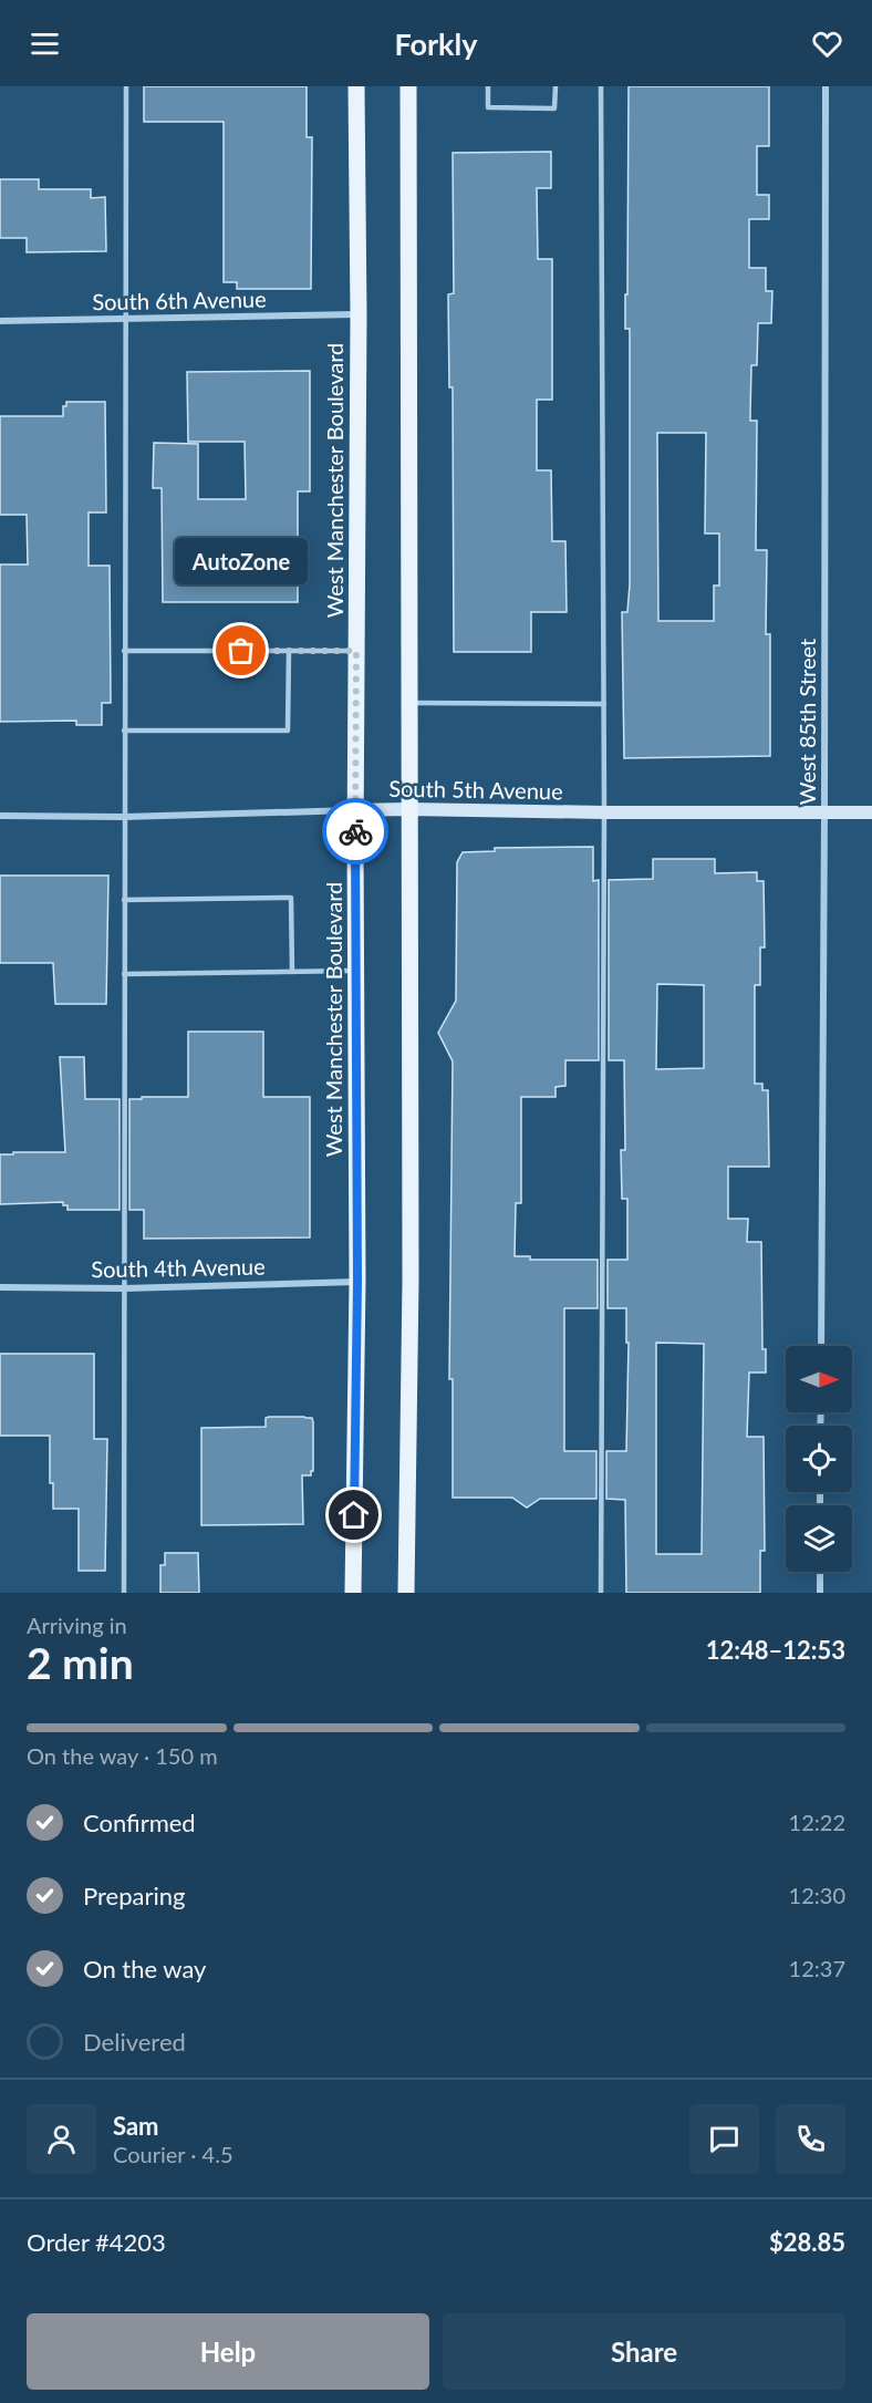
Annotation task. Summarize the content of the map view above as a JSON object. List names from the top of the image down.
{
  "streets": {
    "main road": ["West Manchester Boulevard"],
    "street": [
      "South 6th Avenue",
      "West 85th Street",
      "South 5th Avenue",
      "South 4th Avenue"
    ]
  },
  "crossings": [
    ["South 6th Avenue", "West Manchester Boulevard"],
    ["West Manchester Boulevard", "South 5th Avenue"],
    ["West Manchester Boulevard", "South 4th Avenue"],
    ["West 85th Street", "South 5th Avenue"]
  ],
  "places": ["AutoZone"],
  "north": "right",
  "page": {
    "header": "Forkly",
    "bubble": "AutoZone",
    "heading": ["2 min", "Arriving in", "12:48–12:53"],
    "panel": [
      "Sam",
      "Courier · 4.5",
      "Order #4203",
      "$28.85"
    ],
    "bar": "On the way · 150 m",
    "list": [
      ["Confirmed", "12:22"],
      ["Preparing", "12:30"],
      ["On the way", "12:37"],
      "Delivered"
    ],
    "buttons": ["Help", "Share"]
  }
}
